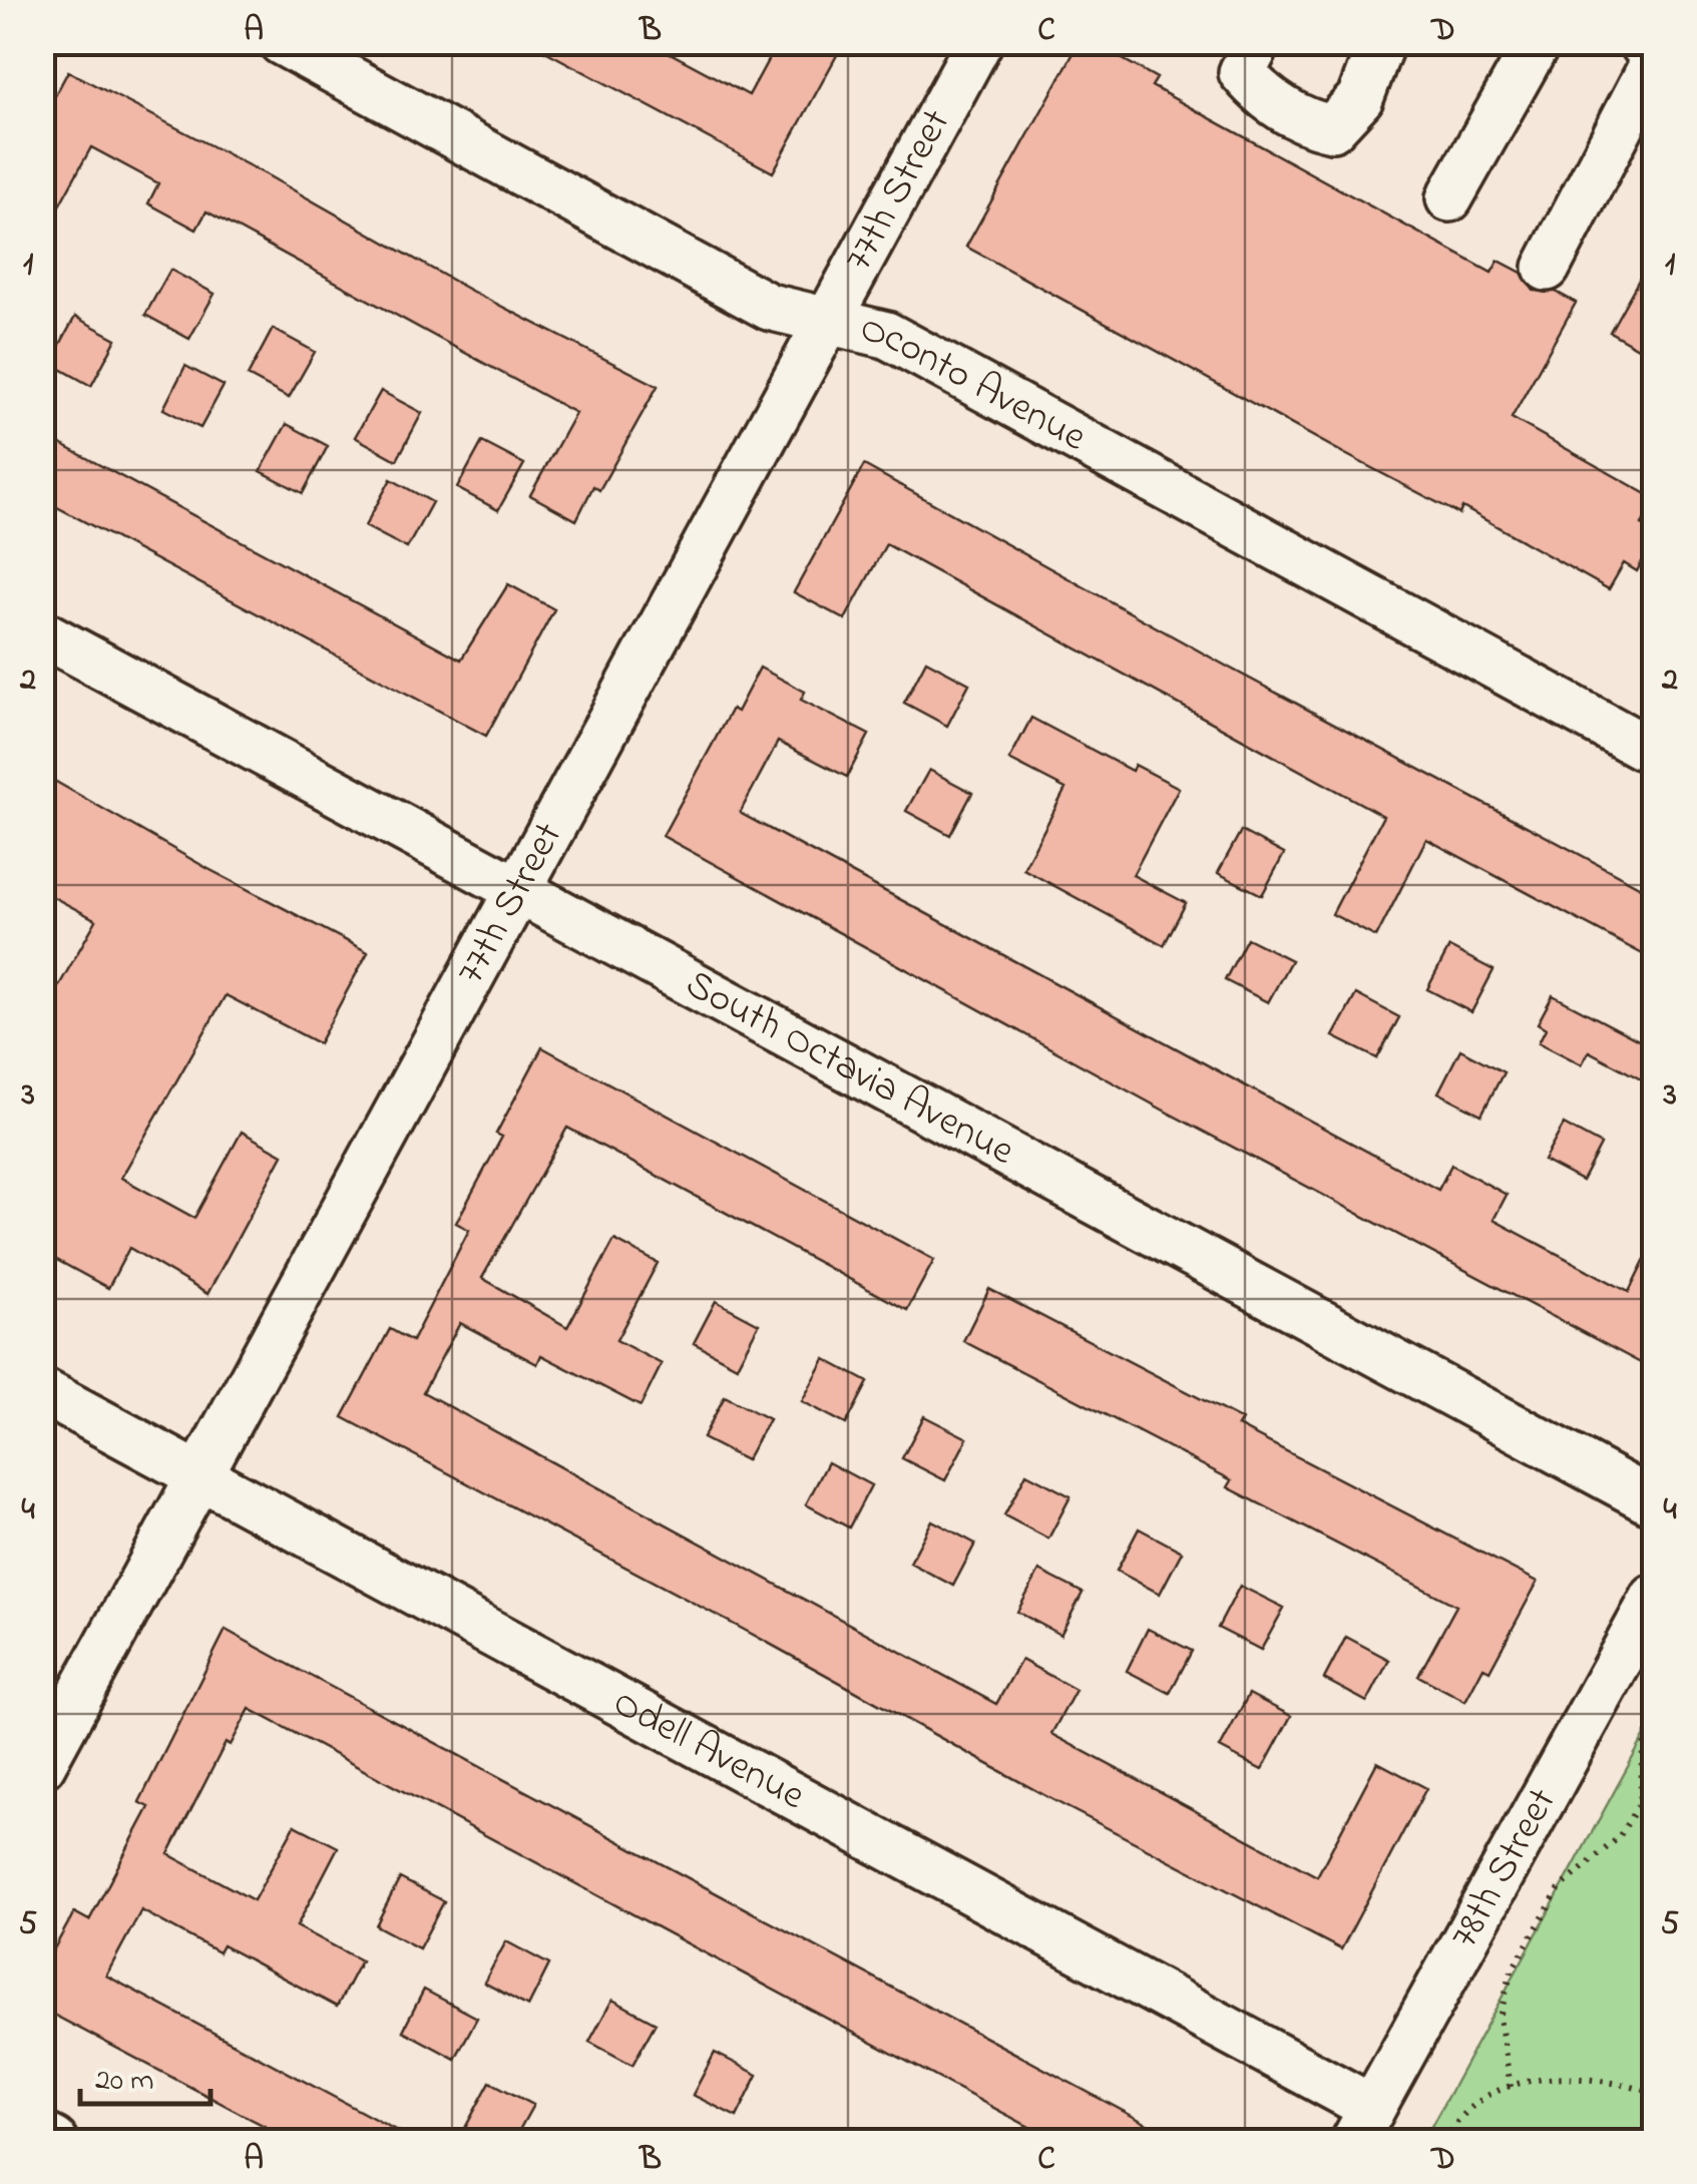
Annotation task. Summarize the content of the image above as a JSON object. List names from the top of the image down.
{
  "streets": {
    "street": [
      "77th Street",
      "Oconto Avenue",
      "South Octavia Avenue",
      "Odell Avenue",
      "78th Street"
    ]
  },
  "crossings": [
    ["77th Street", "Oconto Avenue"],
    ["77th Street", "South Octavia Avenue"],
    ["77th Street", "Odell Avenue"],
    ["Odell Avenue", "78th Street"]
  ],
  "scale_bar": "20 m",
  "grid": {
    "columns": [
      "A",
      "B",
      "C",
      "D"
    ],
    "rows": [
      "1",
      "2",
      "3",
      "4",
      "5"
    ]
  }
}
